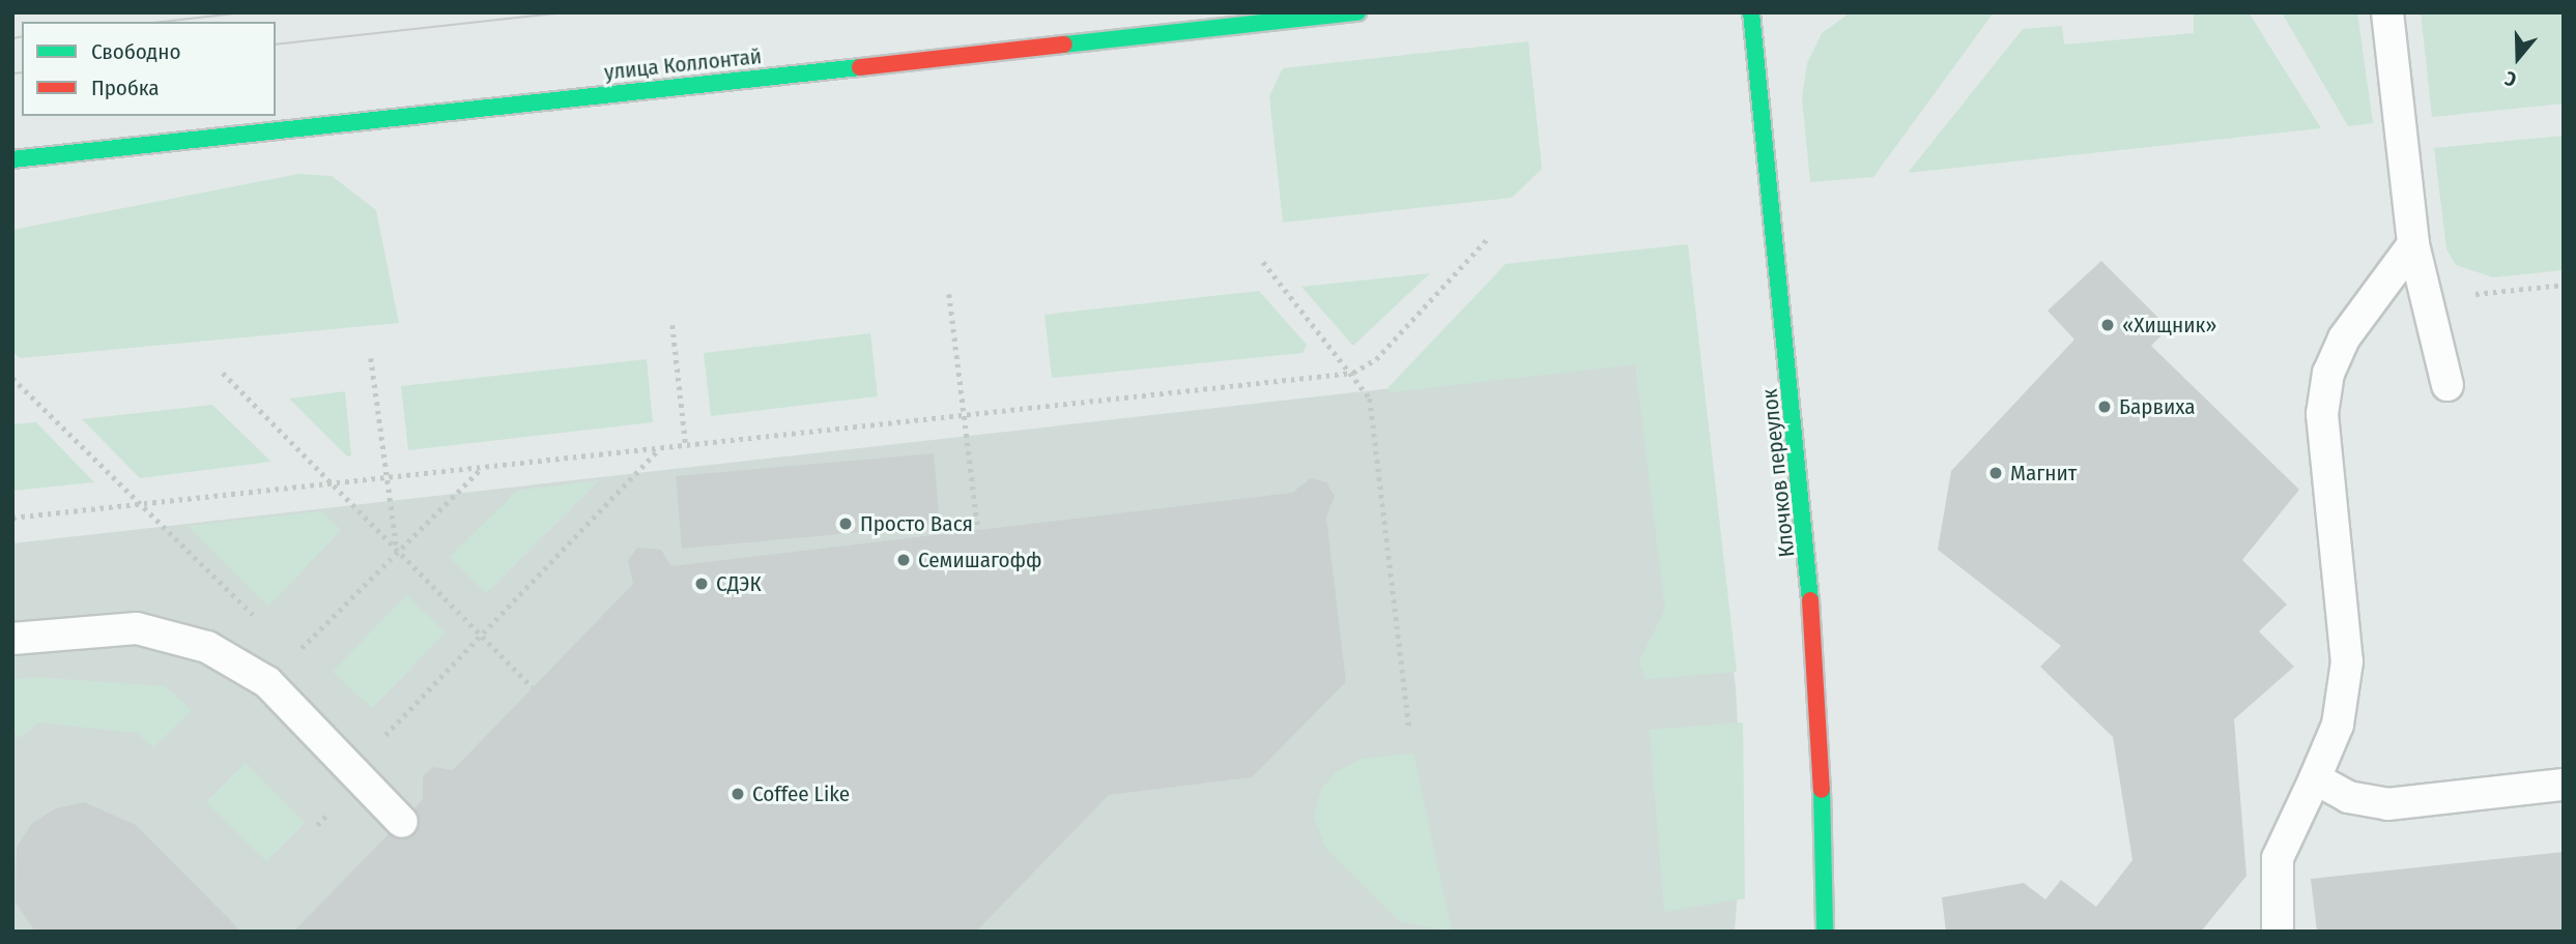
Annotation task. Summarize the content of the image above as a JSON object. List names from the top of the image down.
{
  "streets": {
    "main road": ["улица Коллонтай", "Клочков переулок"]
  },
  "places": [
    "«Хищник»",
    "Барвиха",
    "Магнит",
    "Просто Вася",
    "Семишагофф",
    "СДЭК",
    "Coffee Like"
  ],
  "legend": ["Свободно", "Пробка"],
  "north": "bottom"
}
